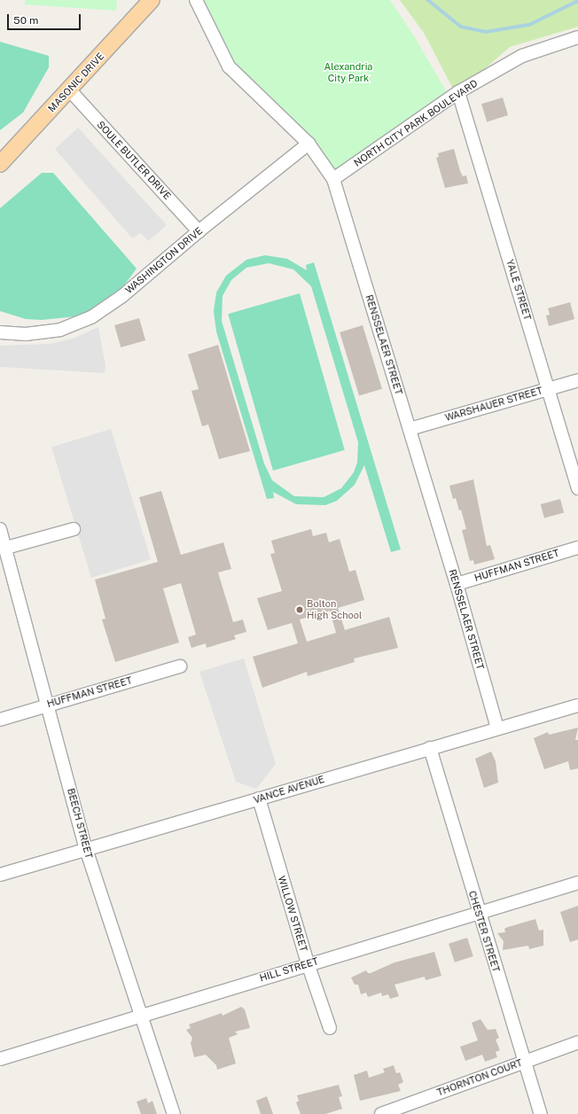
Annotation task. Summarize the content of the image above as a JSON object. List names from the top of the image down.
{
  "streets": {
    "main road": ["MASONIC DRIVE"],
    "street": [
      "NORTH CITY PARK BOULEVARD",
      "SOULE BUTLER DRIVE",
      "WASHINGTON DRIVE",
      "YALE STREET",
      "RENSSELAER STREET",
      "WARSHAUER STREET",
      "HUFFMAN STREET",
      "VANCE AVENUE",
      "BEECH STREET",
      "WILLOW STREET",
      "CHESTER STREET",
      "HILL STREET",
      "THORNTON COURT"
    ]
  },
  "crossings": [
    ["MASONIC DRIVE", "SOULE BUTLER DRIVE"],
    ["NORTH CITY PARK BOULEVARD", "YALE STREET"],
    ["NORTH CITY PARK BOULEVARD", "RENSSELAER STREET"],
    ["SOULE BUTLER DRIVE", "WASHINGTON DRIVE"],
    ["WASHINGTON DRIVE", "RENSSELAER STREET"],
    ["YALE STREET", "WARSHAUER STREET"],
    ["RENSSELAER STREET", "WARSHAUER STREET"],
    ["RENSSELAER STREET", "HUFFMAN STREET"],
    ["RENSSELAER STREET", "VANCE AVENUE"],
    ["HUFFMAN STREET", "BEECH STREET"],
    ["VANCE AVENUE", "BEECH STREET"],
    ["VANCE AVENUE", "WILLOW STREET"],
    ["VANCE AVENUE", "CHESTER STREET"],
    ["BEECH STREET", "HILL STREET"],
    ["WILLOW STREET", "HILL STREET"],
    ["CHESTER STREET", "HILL STREET"],
    ["CHESTER STREET", "THORNTON COURT"]
  ],
  "parks": ["Alexandria City Park"],
  "places": ["Bolton High School"],
  "scale_bar": "50 m"
}
